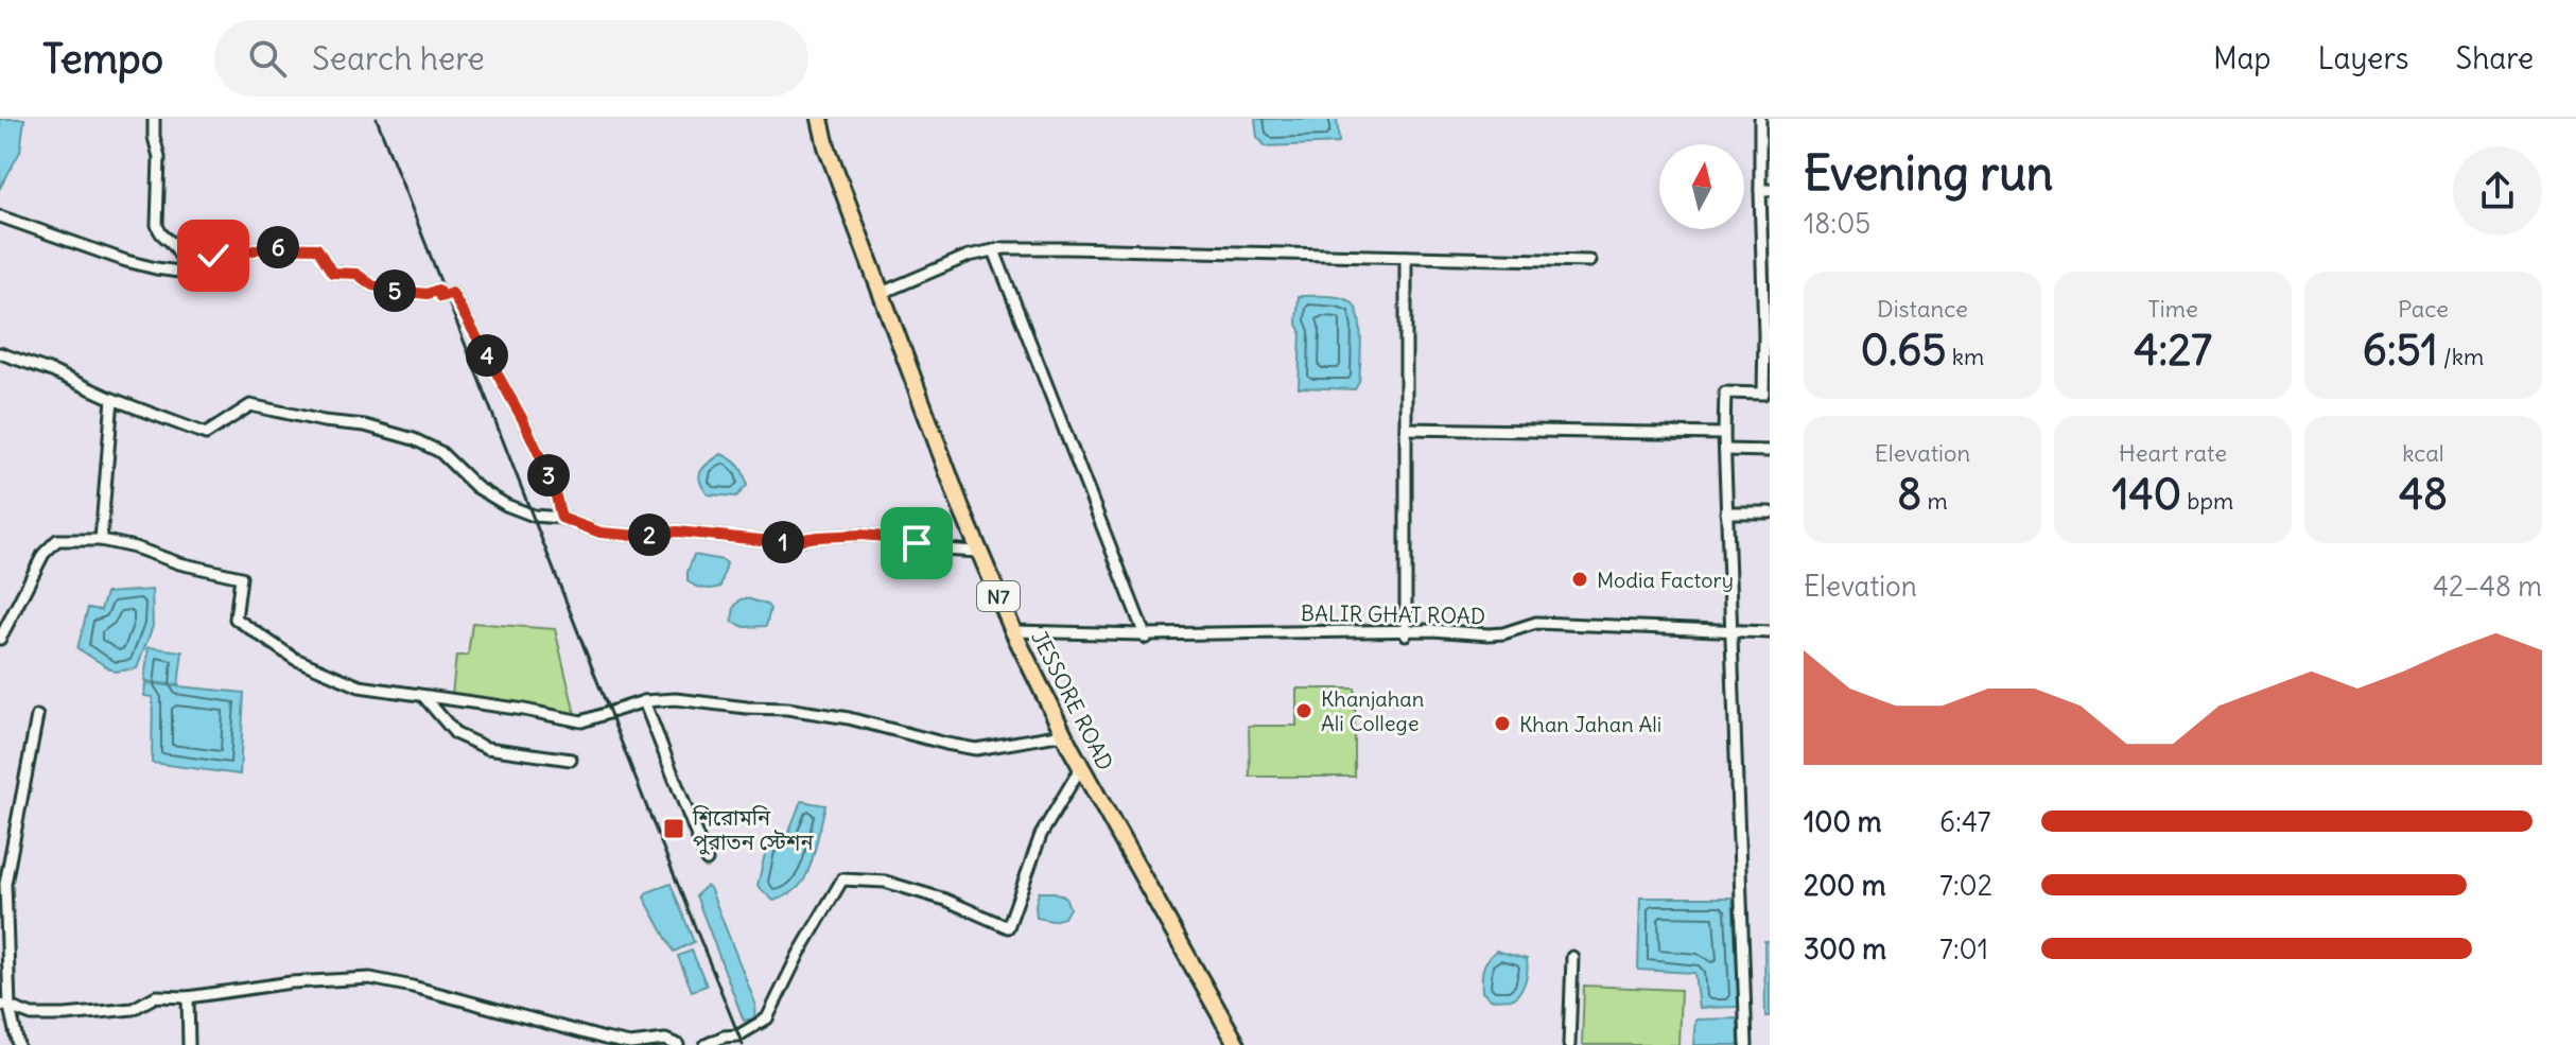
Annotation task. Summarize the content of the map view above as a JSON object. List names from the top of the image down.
{
  "streets": {
    "highway": ["N7", "JESSORE ROAD"],
    "street": ["BALIR GHAT ROAD"]
  },
  "crossings": [
    ["BALIR GHAT ROAD", "JESSORE ROAD"]
  ],
  "places": {
    "other": ["Modia Factory", "Khanjahan Ali College", "Khan Jahan Ali"],
    "transit": ["শিরোমনি পুরাতন স্টেশন"]
  },
  "north": "top",
  "page": {
    "header": "Tempo",
    "search": "Search here",
    "nav": ["Map", "Layers", "Share"],
    "heading": ["Evening run", "18:05"],
    "pins": [
      "6",
      "5",
      "4",
      "3",
      "2",
      "1"
    ],
    "stats": [
      ["Distance", "0.65 km"],
      ["Time", "4:27"],
      ["Pace", "6:51 /km"],
      ["Elevation", "8 m"],
      ["Heart rate", "140 bpm"],
      ["kcal", "48"]
    ],
    "chart": ["Elevation", "42–48 m"],
    "list": [
      {
        "name": "100 m",
        "note": "6:47"
      },
      {
        "name": "200 m",
        "note": "7:02"
      },
      {
        "name": "300 m",
        "note": "7:01"
      }
    ]
  }
}
